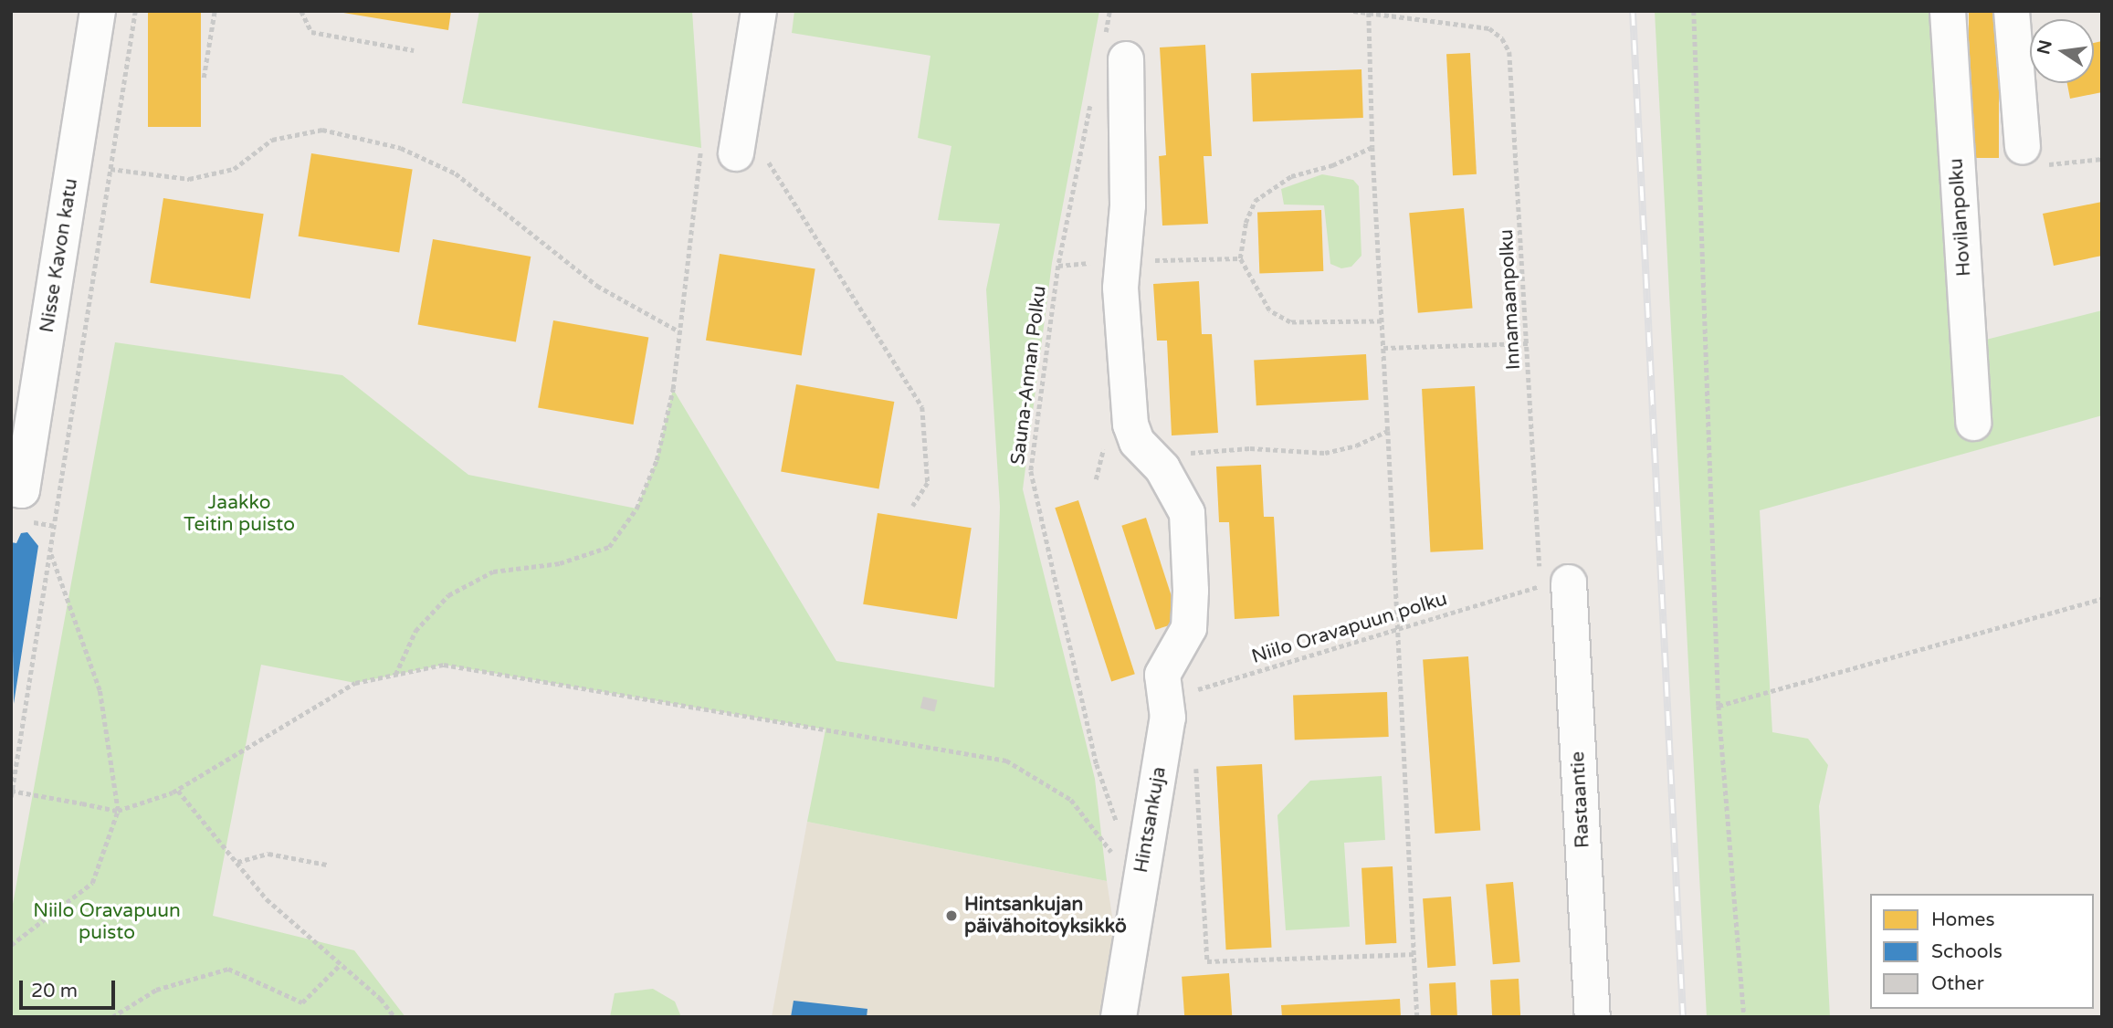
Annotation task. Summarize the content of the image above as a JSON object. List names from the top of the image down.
{
  "streets": {
    "street": [
      "Hovilanpolku",
      "Nisse Kavon katu",
      "Rastaantie",
      "Hintsankuja"
    ],
    "path": ["Innamaanpolku", "Sauna-Annan Polku", "Niilo Oravapuun polku"]
  },
  "crossings": [
    ["Innamaanpolku", "Niilo Oravapuun polku"],
    ["Innamaanpolku", "Rastaantie"],
    ["Niilo Oravapuun polku", "Rastaantie"],
    ["Niilo Oravapuun polku", "Hintsankuja"]
  ],
  "parks": ["Jaakko Teitin puisto", "Niilo Oravapuun puisto"],
  "places": ["Hintsankujan päivähoitoyksikkö"],
  "legend": ["Homes", "Schools", "Other"],
  "scale_bar": "20 m",
  "north": "left"
}
